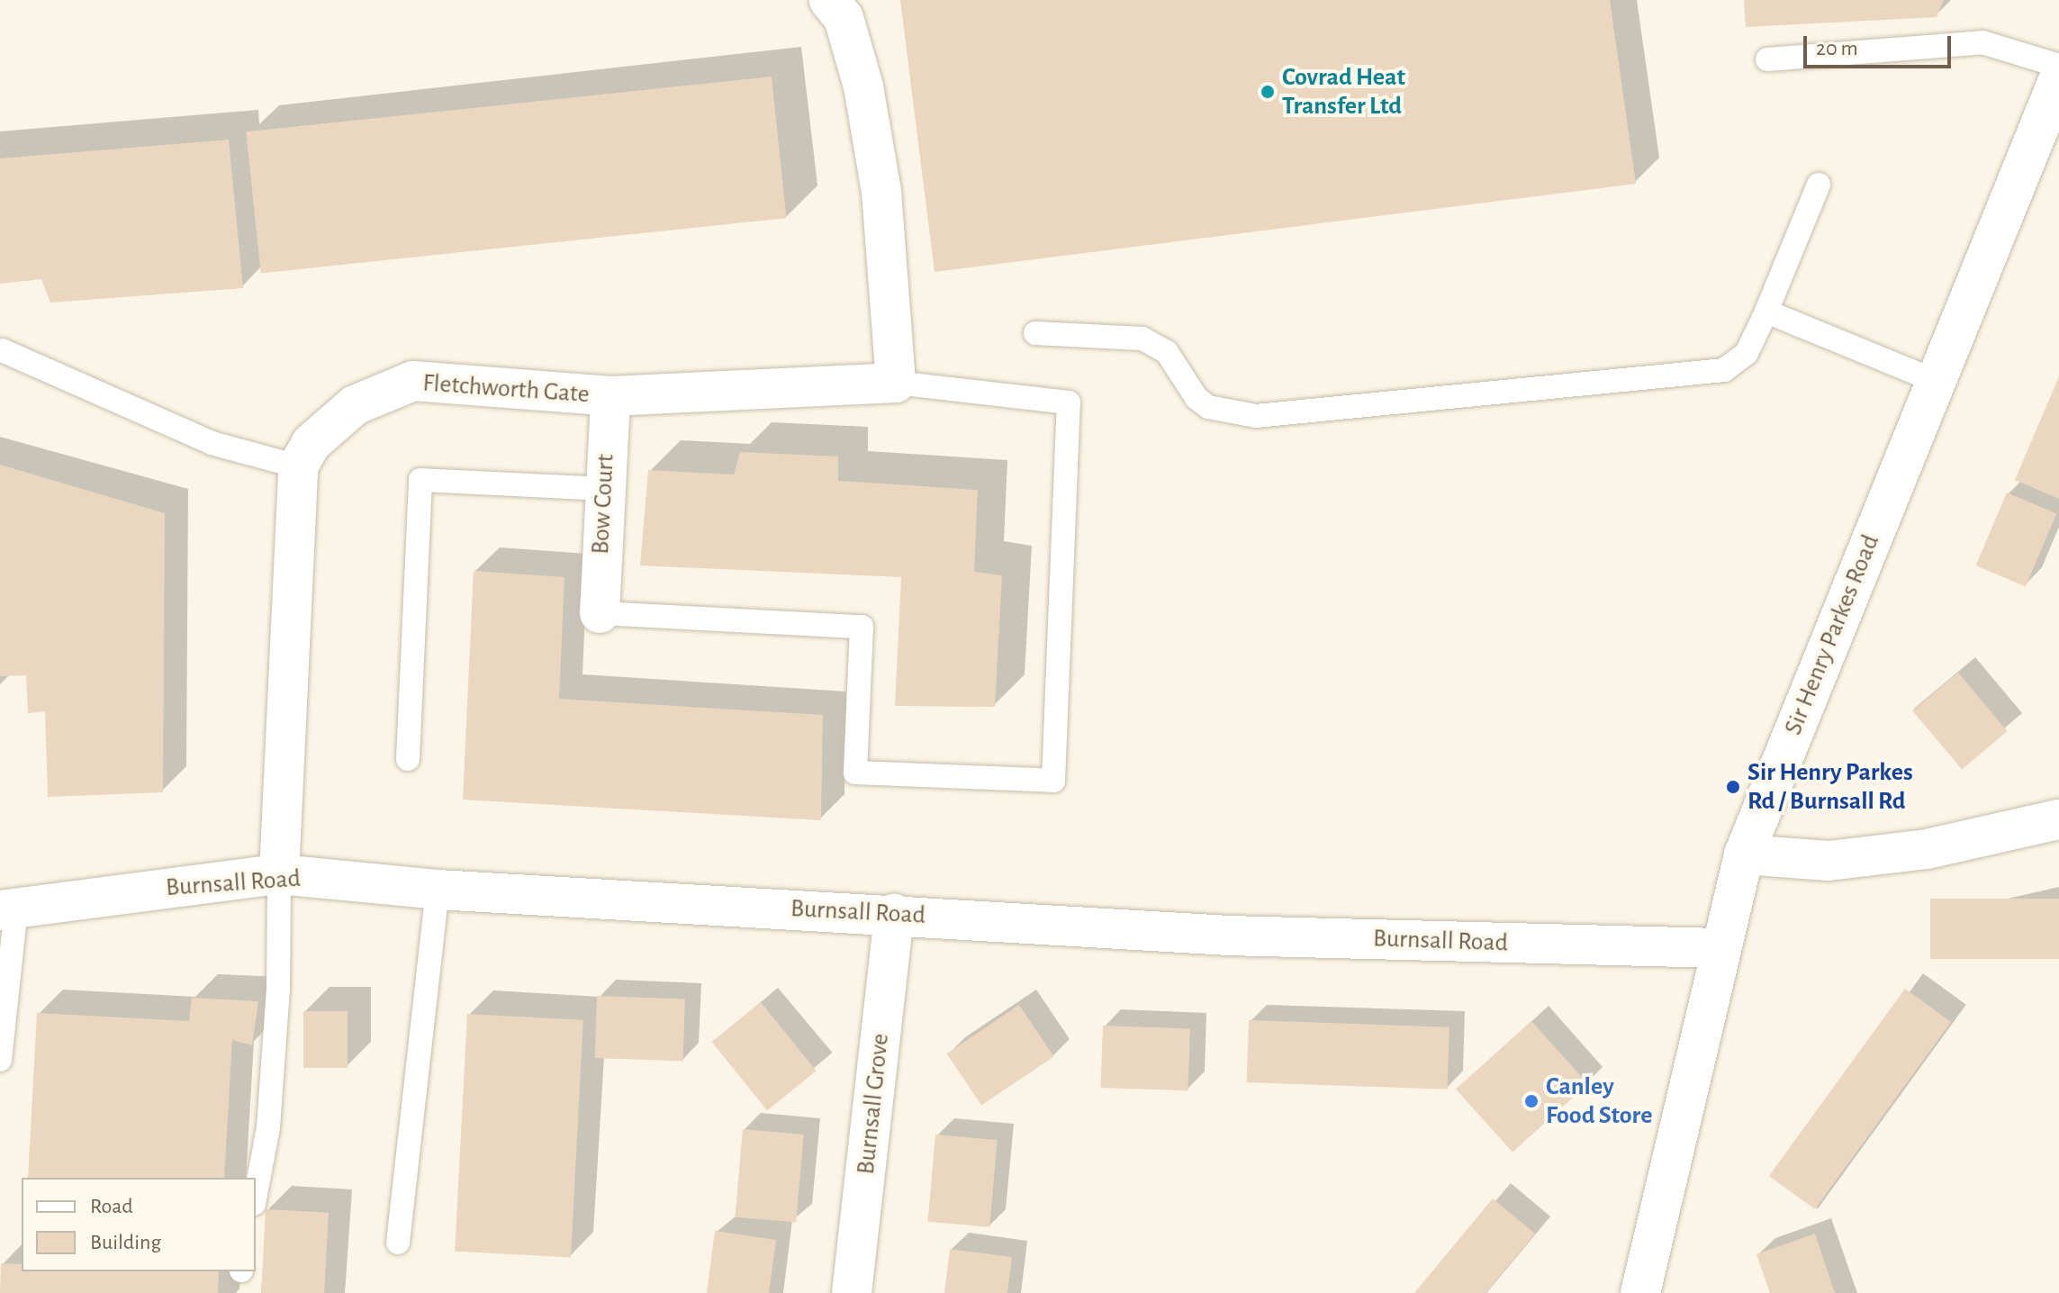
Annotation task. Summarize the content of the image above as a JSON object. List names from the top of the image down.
{
  "streets": {
    "street": [
      "Fletchworth Gate",
      "Bow Court",
      "Sir Henry Parkes Road",
      "Burnsall Road",
      "Burnsall Grove"
    ]
  },
  "crossings": [
    ["Fletchworth Gate", "Bow Court"],
    ["Sir Henry Parkes Road", "Burnsall Road"],
    ["Burnsall Road", "Burnsall Grove"]
  ],
  "places": ["Covrad Heat Transfer Ltd", "Sir Henry Parkes Rd / Burnsall Rd", "Canley Food Store"],
  "legend": ["Road", "Building"],
  "scale_bar": "20 m"
}
